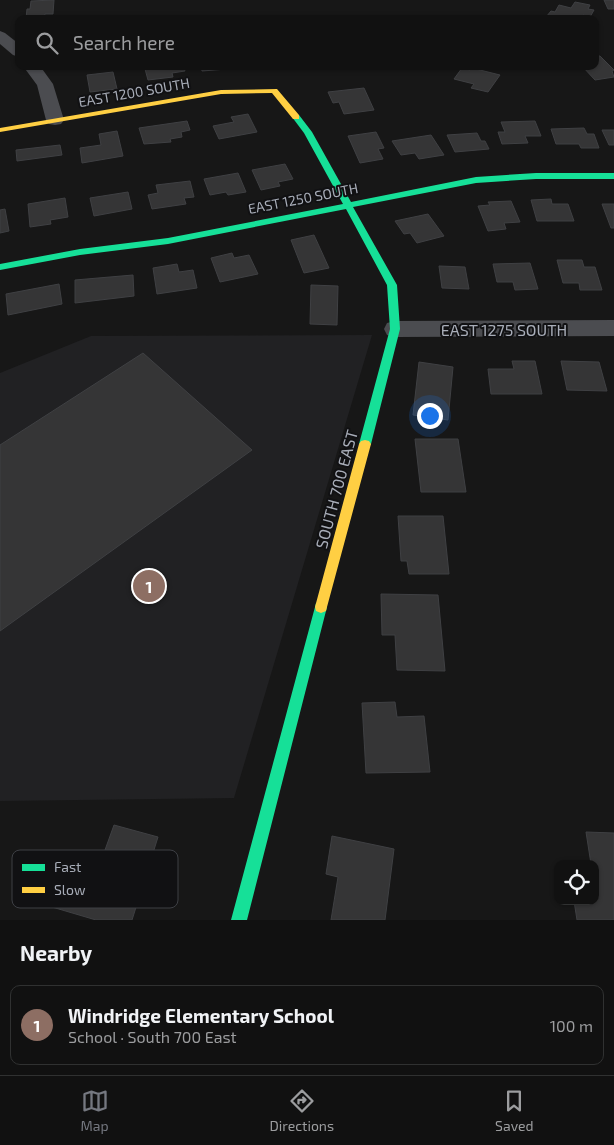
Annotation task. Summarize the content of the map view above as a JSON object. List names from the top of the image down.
{
  "streets": {
    "street": [
      "EAST 1200 SOUTH",
      "EAST 1250 SOUTH",
      "EAST 1275 SOUTH",
      "SOUTH 700 EAST"
    ]
  },
  "crossings": [
    ["EAST 1200 SOUTH", "SOUTH 700 EAST"],
    ["EAST 1250 SOUTH", "SOUTH 700 EAST"],
    ["EAST 1275 SOUTH", "SOUTH 700 EAST"]
  ],
  "legend": ["Fast", "Slow"],
  "page": {
    "search": "Search here",
    "pins": "1",
    "heading": "Nearby",
    "list": [
      {
        "mark": "1",
        "name": "Windridge Elementary School",
        "note": "School · South 700 East",
        "value": "100 m"
      }
    ],
    "nav": ["Map", "Directions", "Saved"]
  }
}
